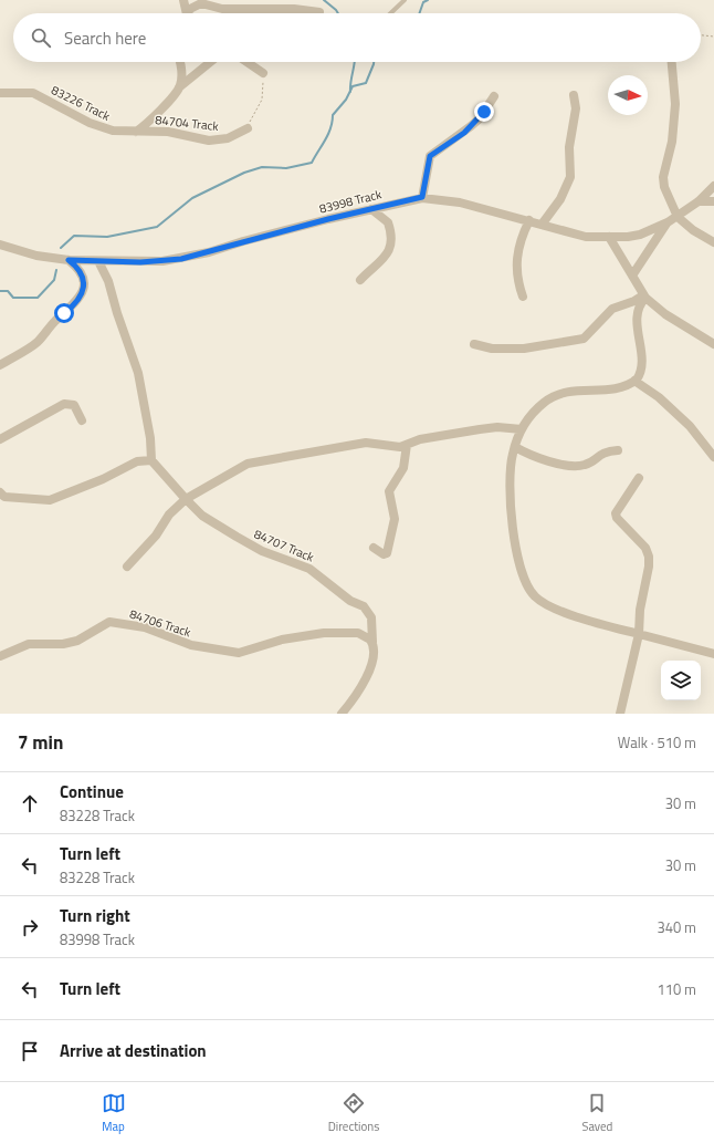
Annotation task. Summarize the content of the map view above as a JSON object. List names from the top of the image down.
{
  "streets": {
    "street": [
      "83226 Track",
      "84704 Track",
      "83998 Track",
      "84707 Track",
      "84706 Track"
    ]
  },
  "crossings": [
    ["83226 Track", "84704 Track"],
    ["84707 Track", "84706 Track"]
  ],
  "north": "right",
  "page": {
    "search": "Search here",
    "heading": ["7 min", "Walk · 510 m"],
    "list": [
      ["Continue", "83228 Track", "30 m"],
      ["Turn left", "83228 Track", "30 m"],
      ["Turn right", "83998 Track", "340 m"],
      ["Turn left", "110 m"],
      "Arrive at destination"
    ],
    "nav": ["Map", "Directions", "Saved"]
  }
}
